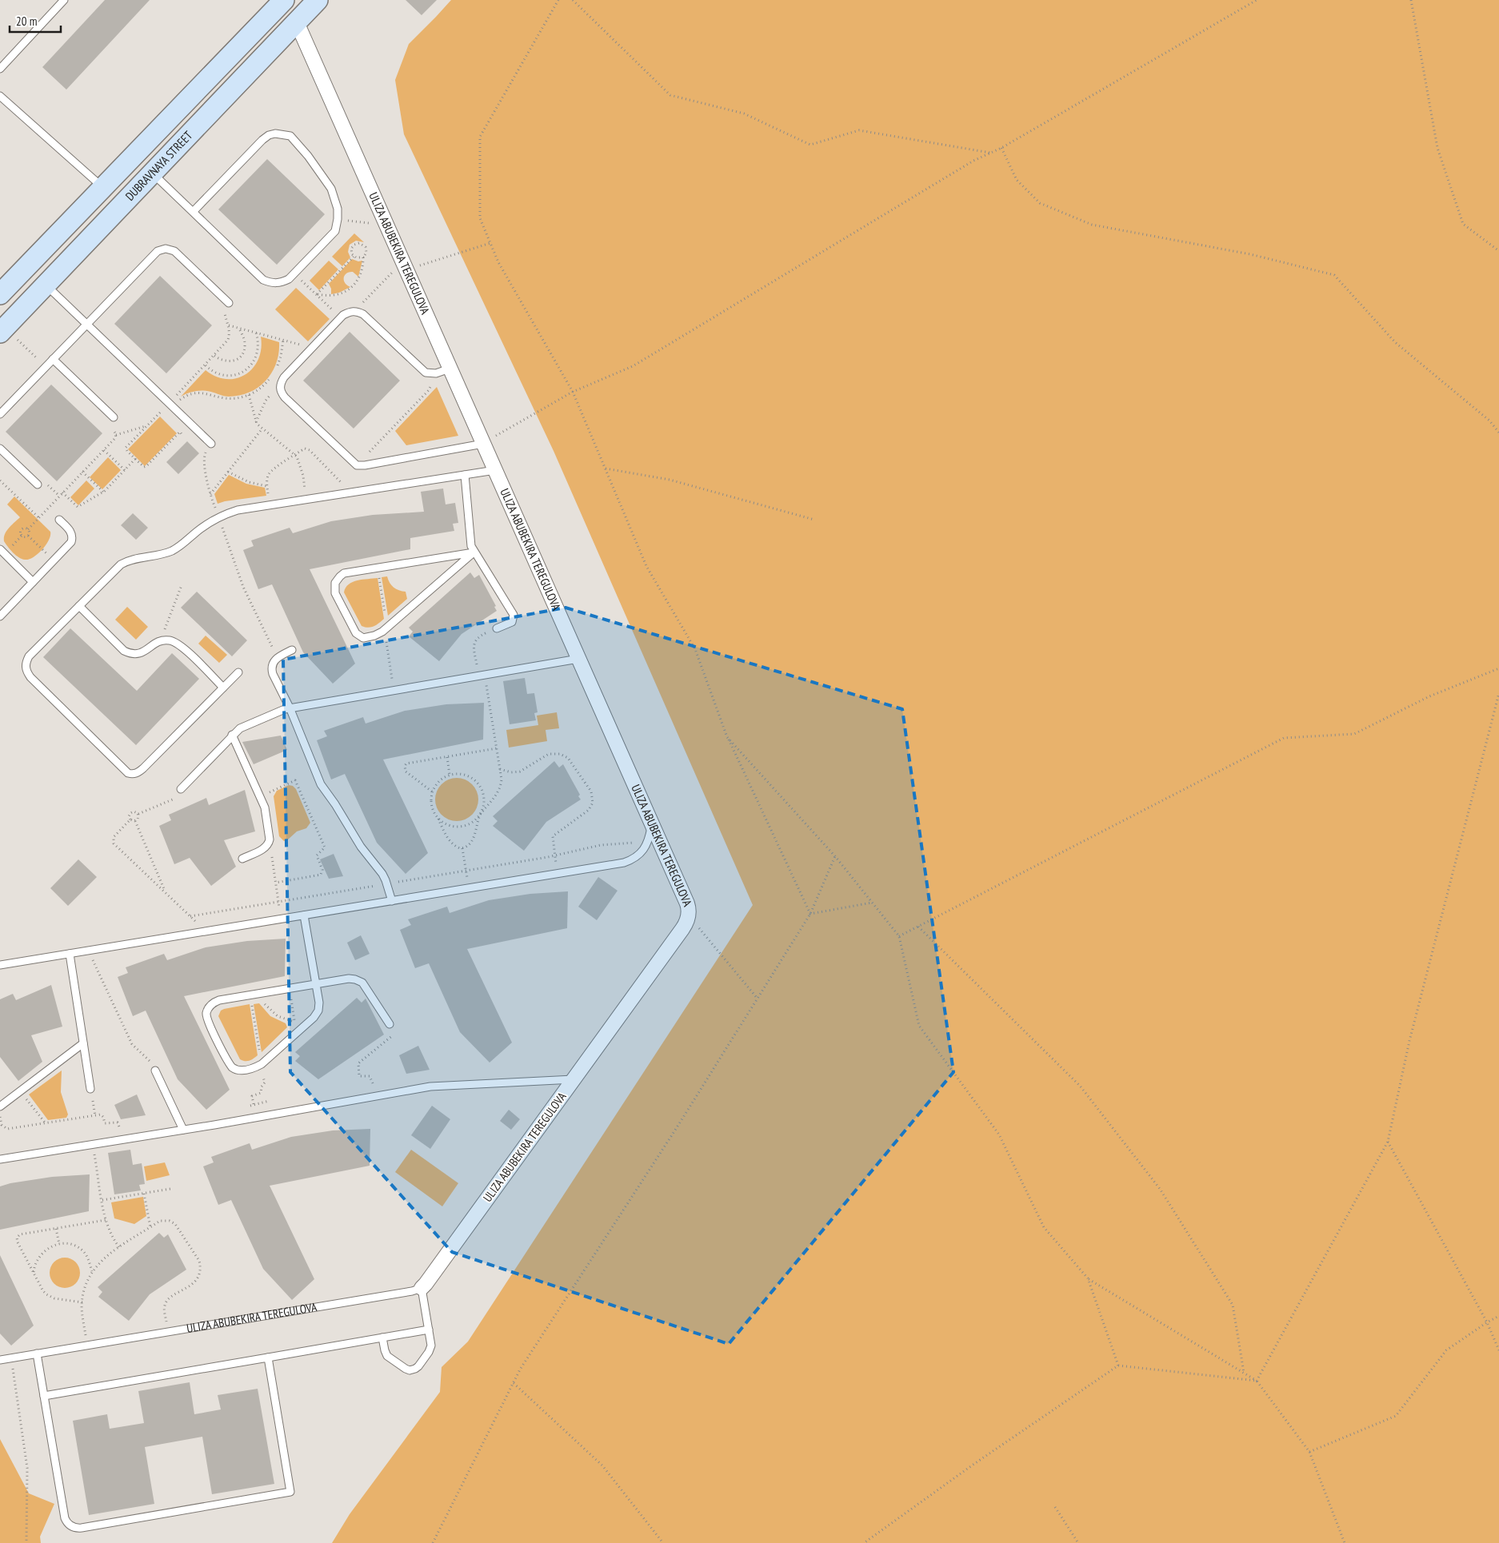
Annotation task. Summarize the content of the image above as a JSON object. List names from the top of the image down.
{
  "streets": {
    "street": ["DUBRAVNAYA STREET", "ULIZA ABUBEKIRA TEREGULOVA"]
  },
  "crossings": [
    ["DUBRAVNAYA STREET", "ULIZA ABUBEKIRA TEREGULOVA"]
  ],
  "scale_bar": "20 m"
}
